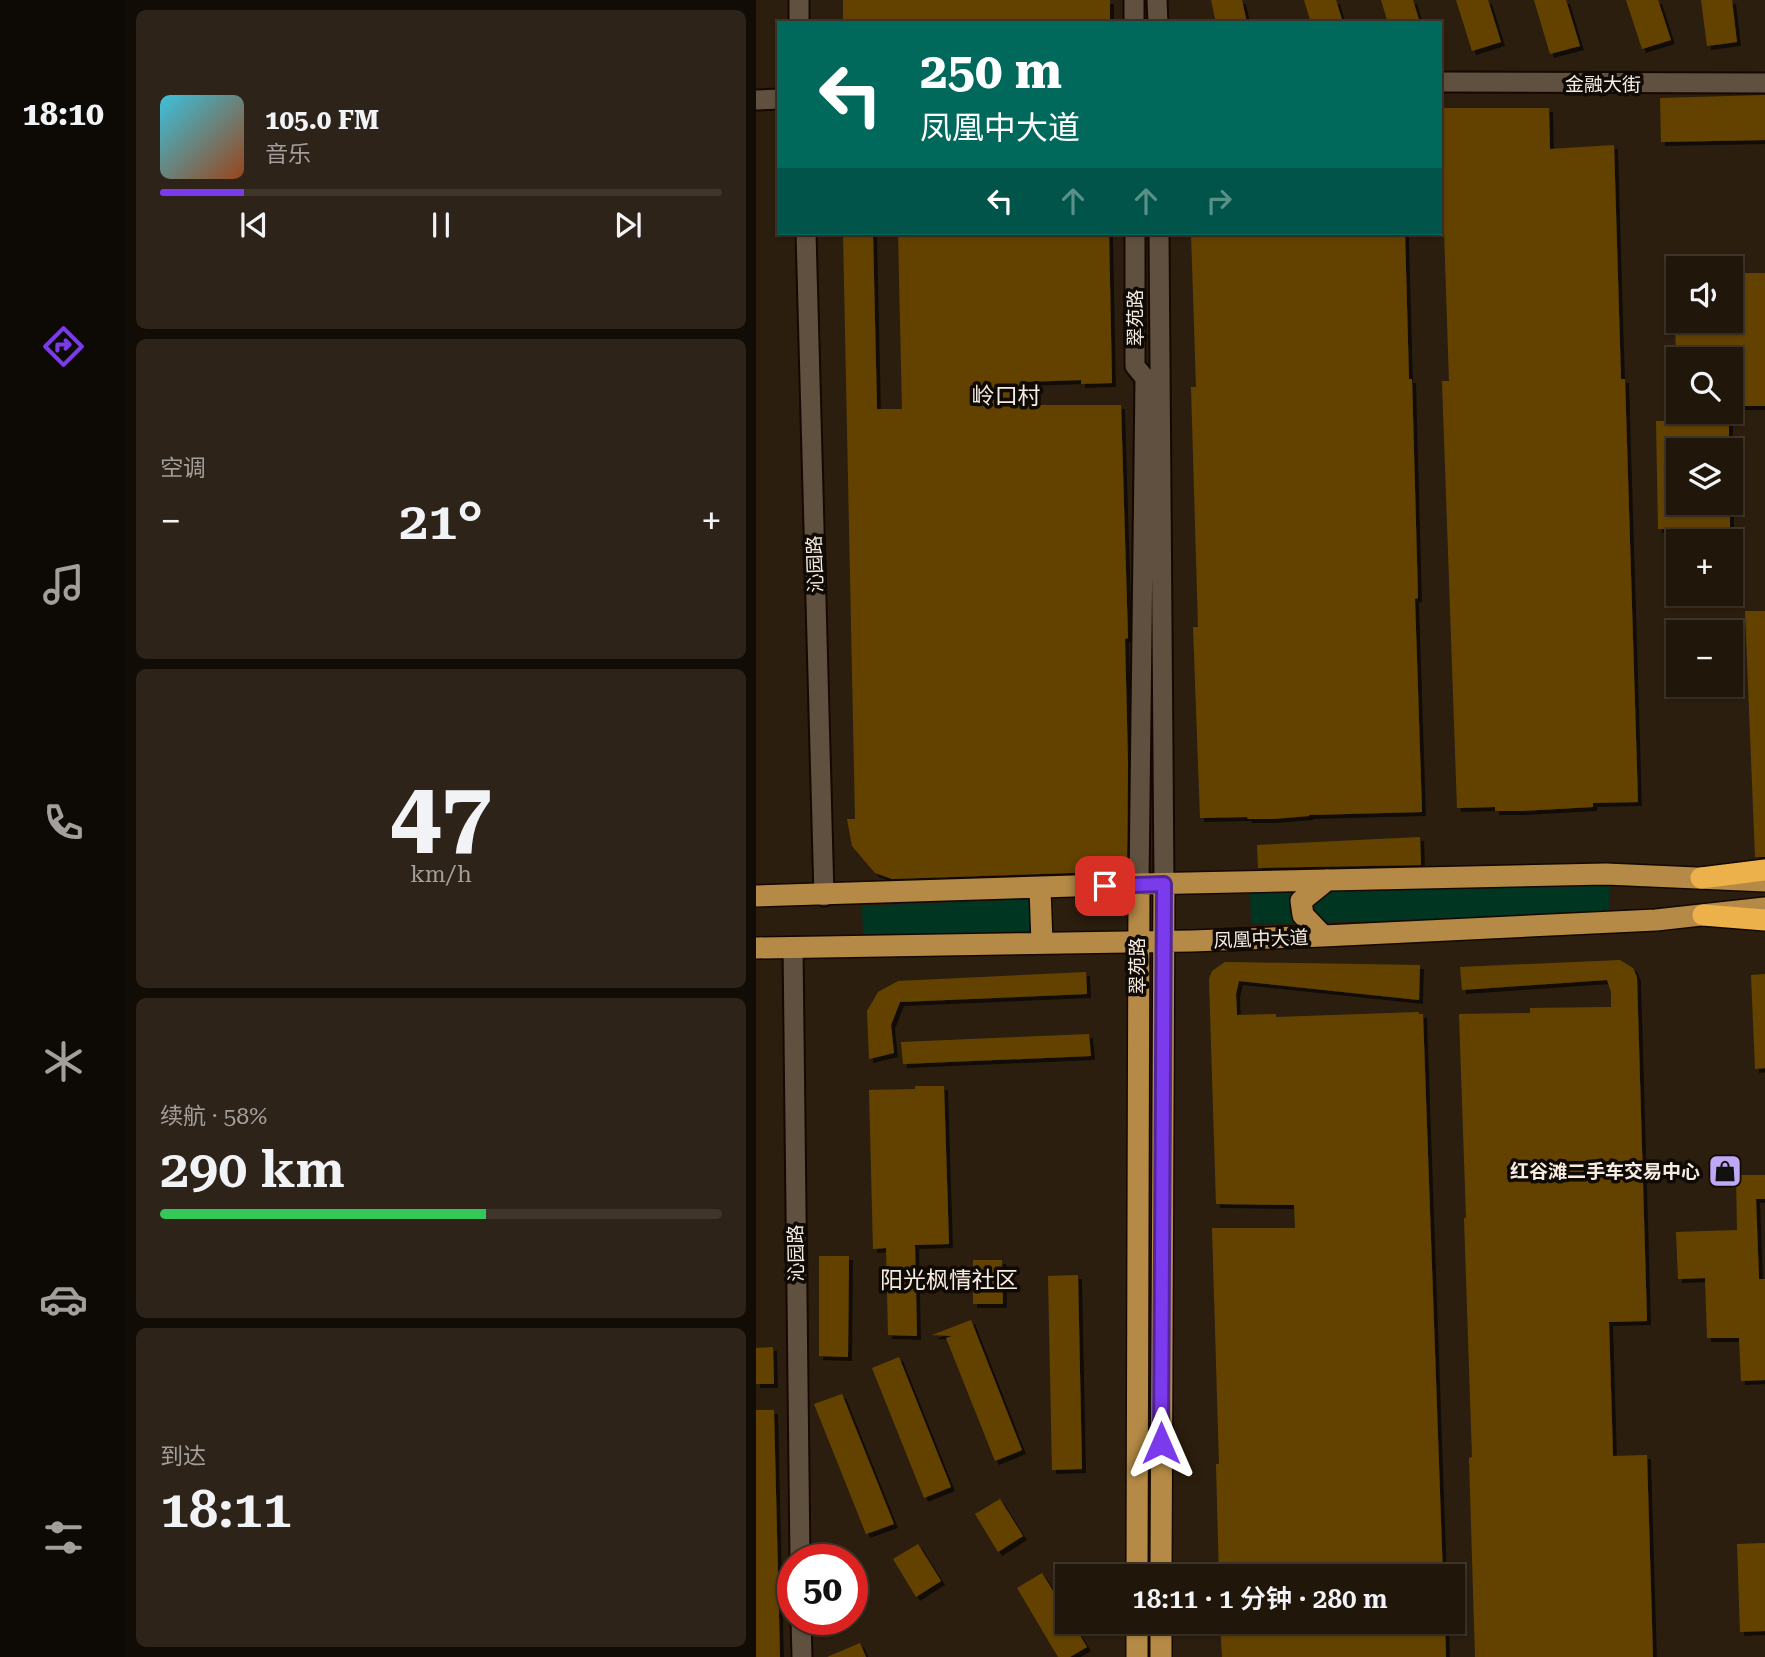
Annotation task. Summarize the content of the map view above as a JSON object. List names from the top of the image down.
{
  "streets": {
    "main road": ["翠苑路", "凤凰中大道"],
    "street": ["金融大街", "沁园路"]
  },
  "crossings": [
    ["翠苑路", "凤凰中大道"],
    ["沁园路", "凤凰中大道"]
  ],
  "districts": ["岭口村", "阳光枫情社区"],
  "places": {
    "shop": ["红谷滩二手车交易中心"]
  },
  "page": {
    "tabs": "18:10",
    "turn": ["250 m", "凤凰中大道"],
    "song": ["105.0 FM", "音乐"],
    "map_buttons": ["+", "−"],
    "tile": [
      "空调",
      ["47", "km/h"],
      ["续航 · 58%", "290 km"],
      ["到达", "18:11"]
    ],
    "heat": ["−", "21°", "+"],
    "limit": "50",
    "trip": "18:11 · 1 分钟 · 280 m"
  }
}
